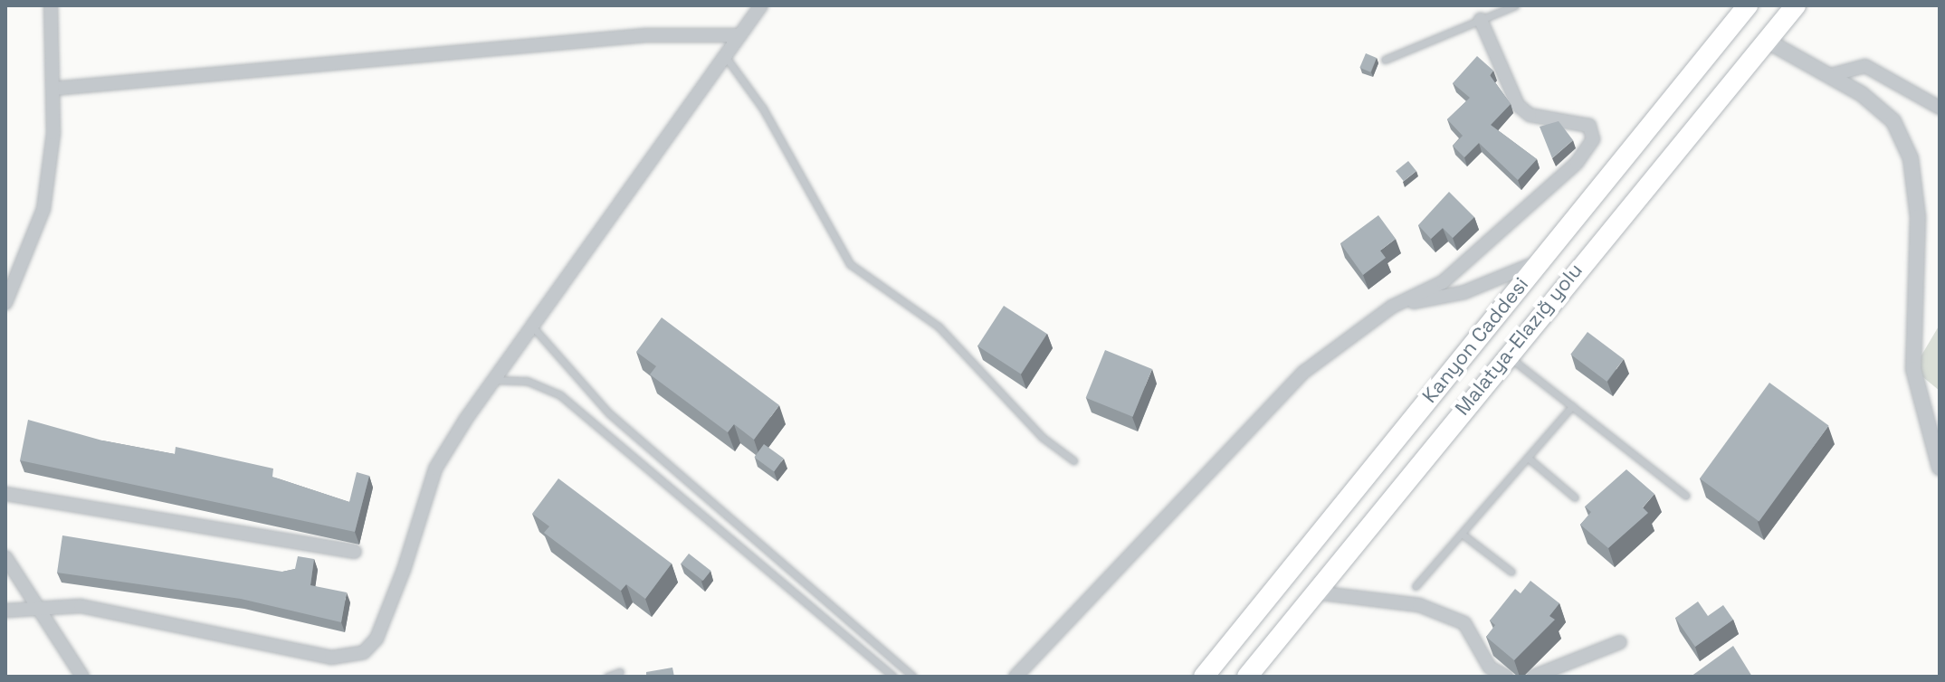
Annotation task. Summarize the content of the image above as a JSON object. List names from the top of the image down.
{
  "streets": {
    "highway": ["Malatya-Elazığ yolu", "Kanyon Caddesi"]
  }
}
